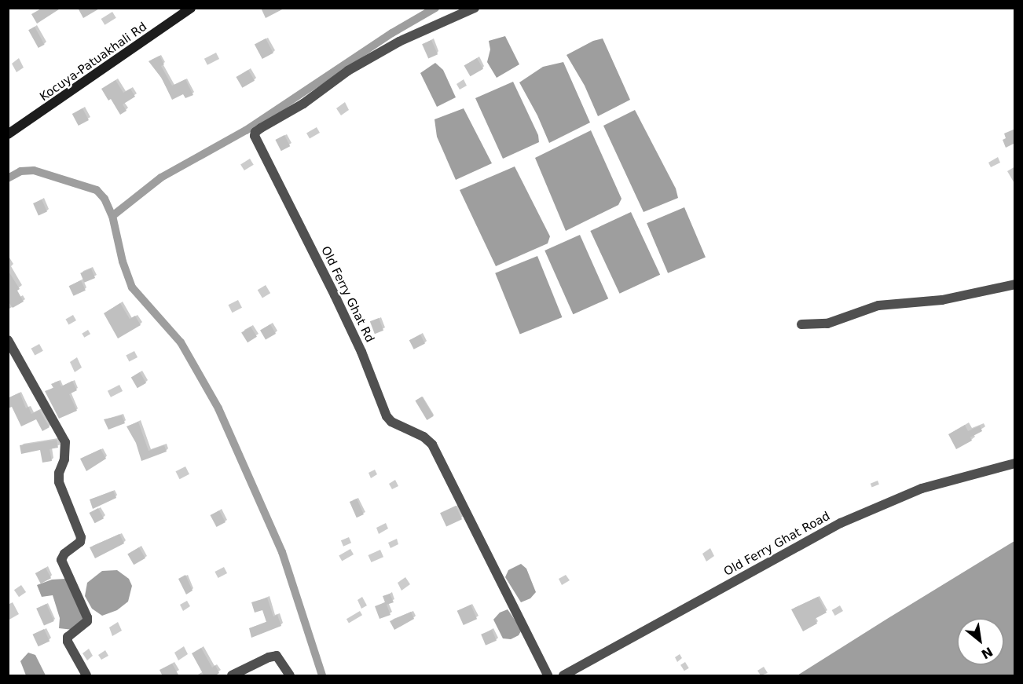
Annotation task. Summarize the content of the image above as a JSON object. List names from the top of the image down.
{
  "streets": {
    "main road": ["Kocuya-Patuakhali Rd"],
    "street": ["Old Ferry Ghat Rd", "Old Ferry Ghat Road"]
  },
  "north": "bottom right"
}
